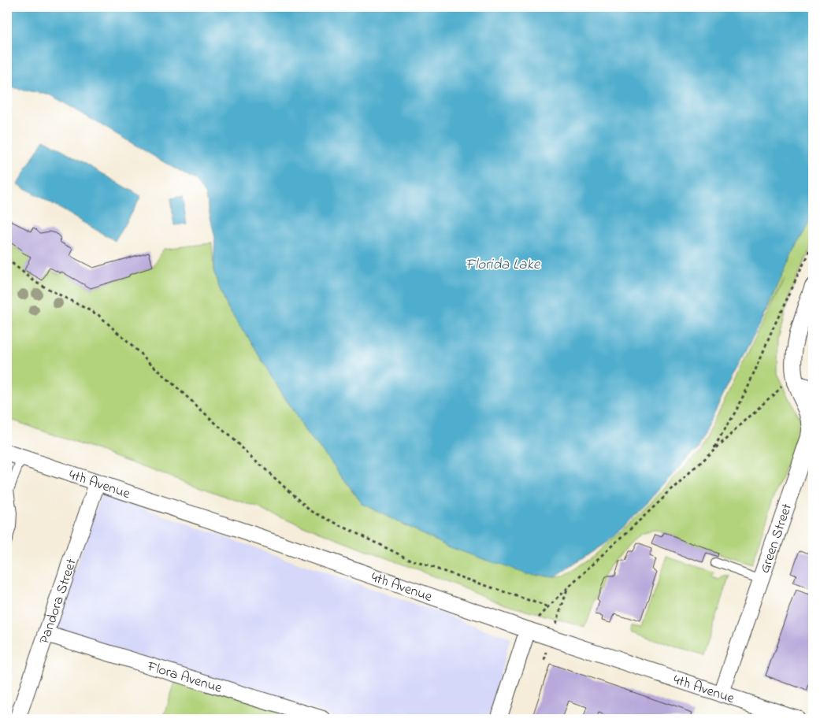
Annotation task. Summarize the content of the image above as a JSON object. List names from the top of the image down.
{
  "streets": {
    "street": [
      "4th Avenue",
      "Green Street",
      "Pandora Street",
      "Flora Avenue"
    ]
  },
  "crossings": [
    ["4th Avenue", "Green Street"],
    ["4th Avenue", "Pandora Street"],
    ["Pandora Street", "Flora Avenue"]
  ],
  "water": ["Florida Lake"]
}
